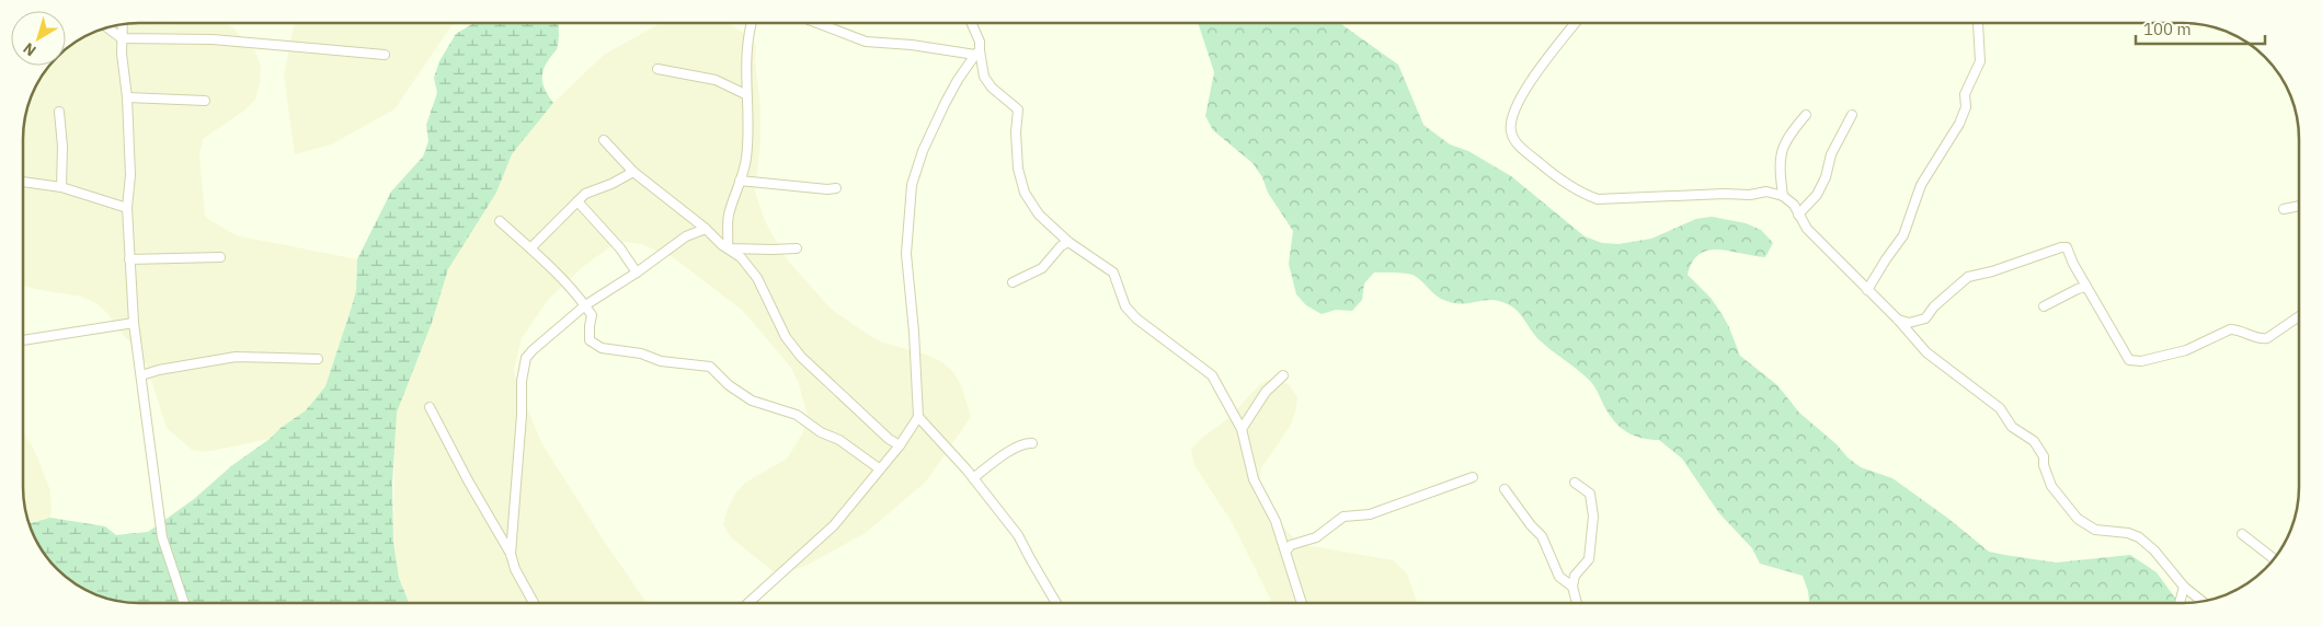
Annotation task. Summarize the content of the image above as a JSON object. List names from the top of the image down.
{
  "scale_bar": "100 m",
  "north": "bottom left"
}
